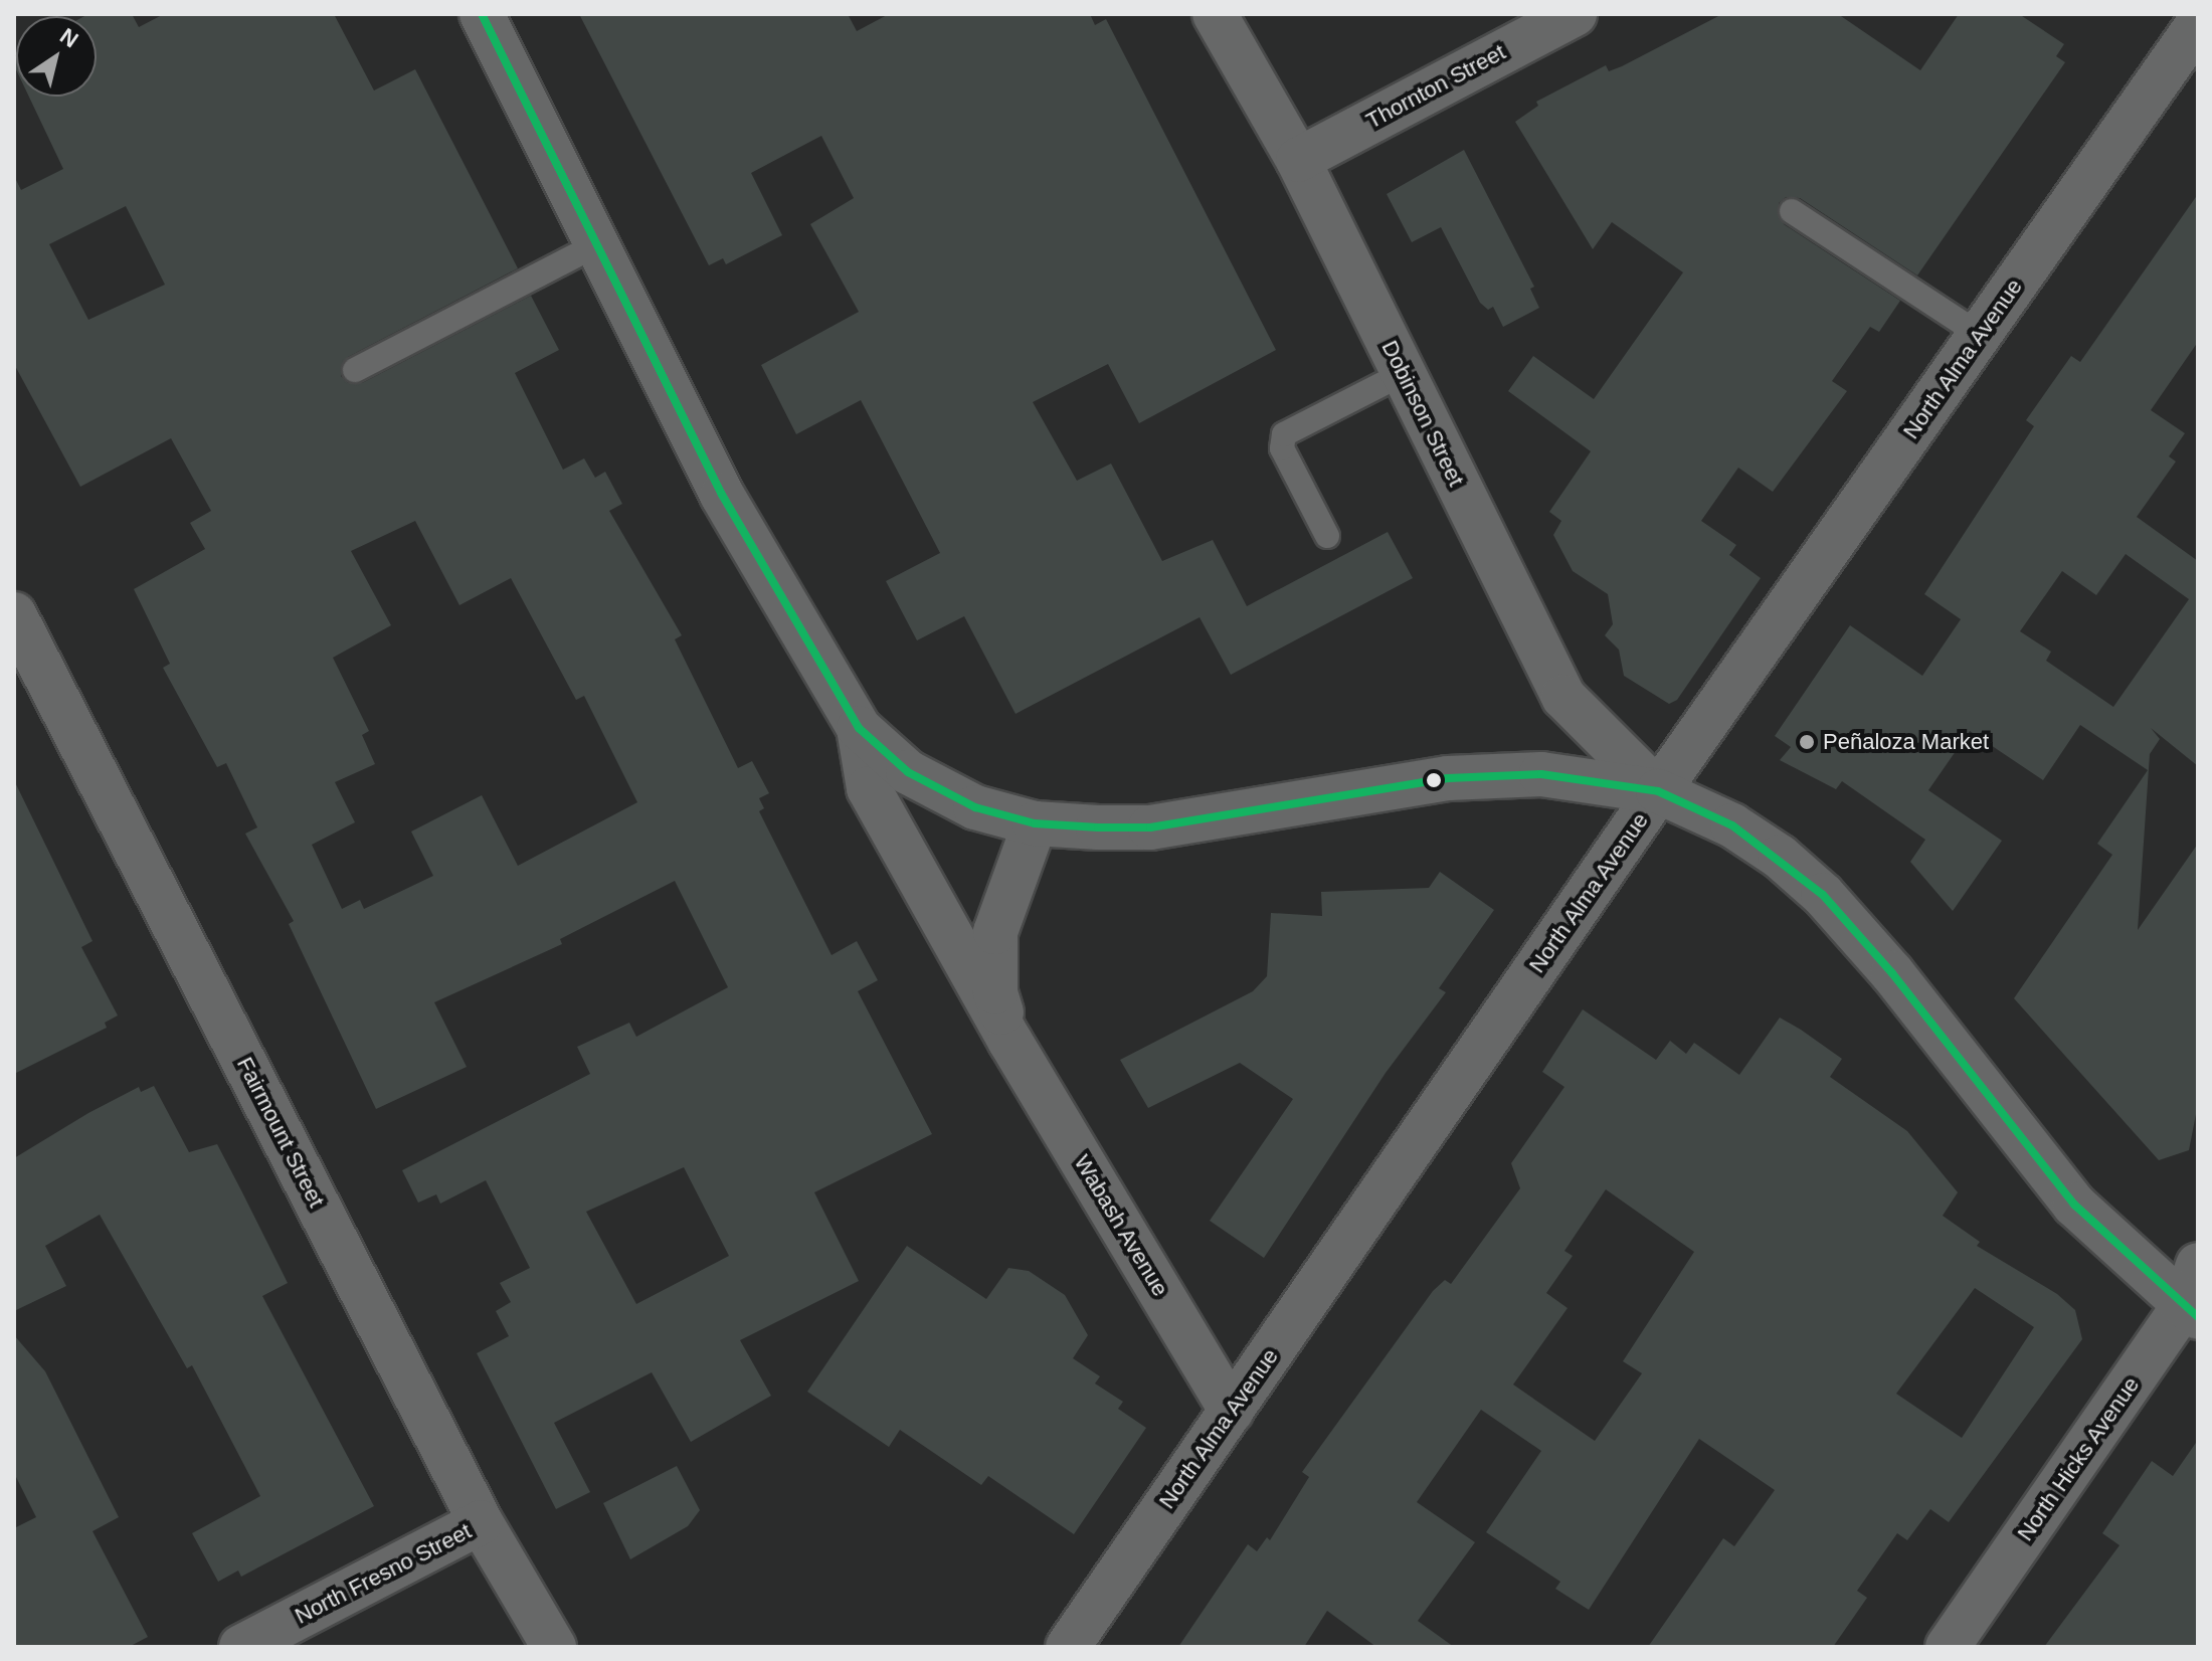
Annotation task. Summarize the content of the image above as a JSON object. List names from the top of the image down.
{
  "streets": {
    "street": [
      "Thornton Street",
      "North Alma Avenue",
      "Dobinson Street",
      "Fairmount Street",
      "Wabash Avenue",
      "North Hicks Avenue",
      "North Fresno Street"
    ]
  },
  "crossings": [
    ["Thornton Street", "Dobinson Street"],
    ["North Alma Avenue", "Dobinson Street"],
    ["North Alma Avenue", "Wabash Avenue"],
    ["Fairmount Street", "North Fresno Street"]
  ],
  "places": ["Peñaloza Market"],
  "north": "top right"
}
